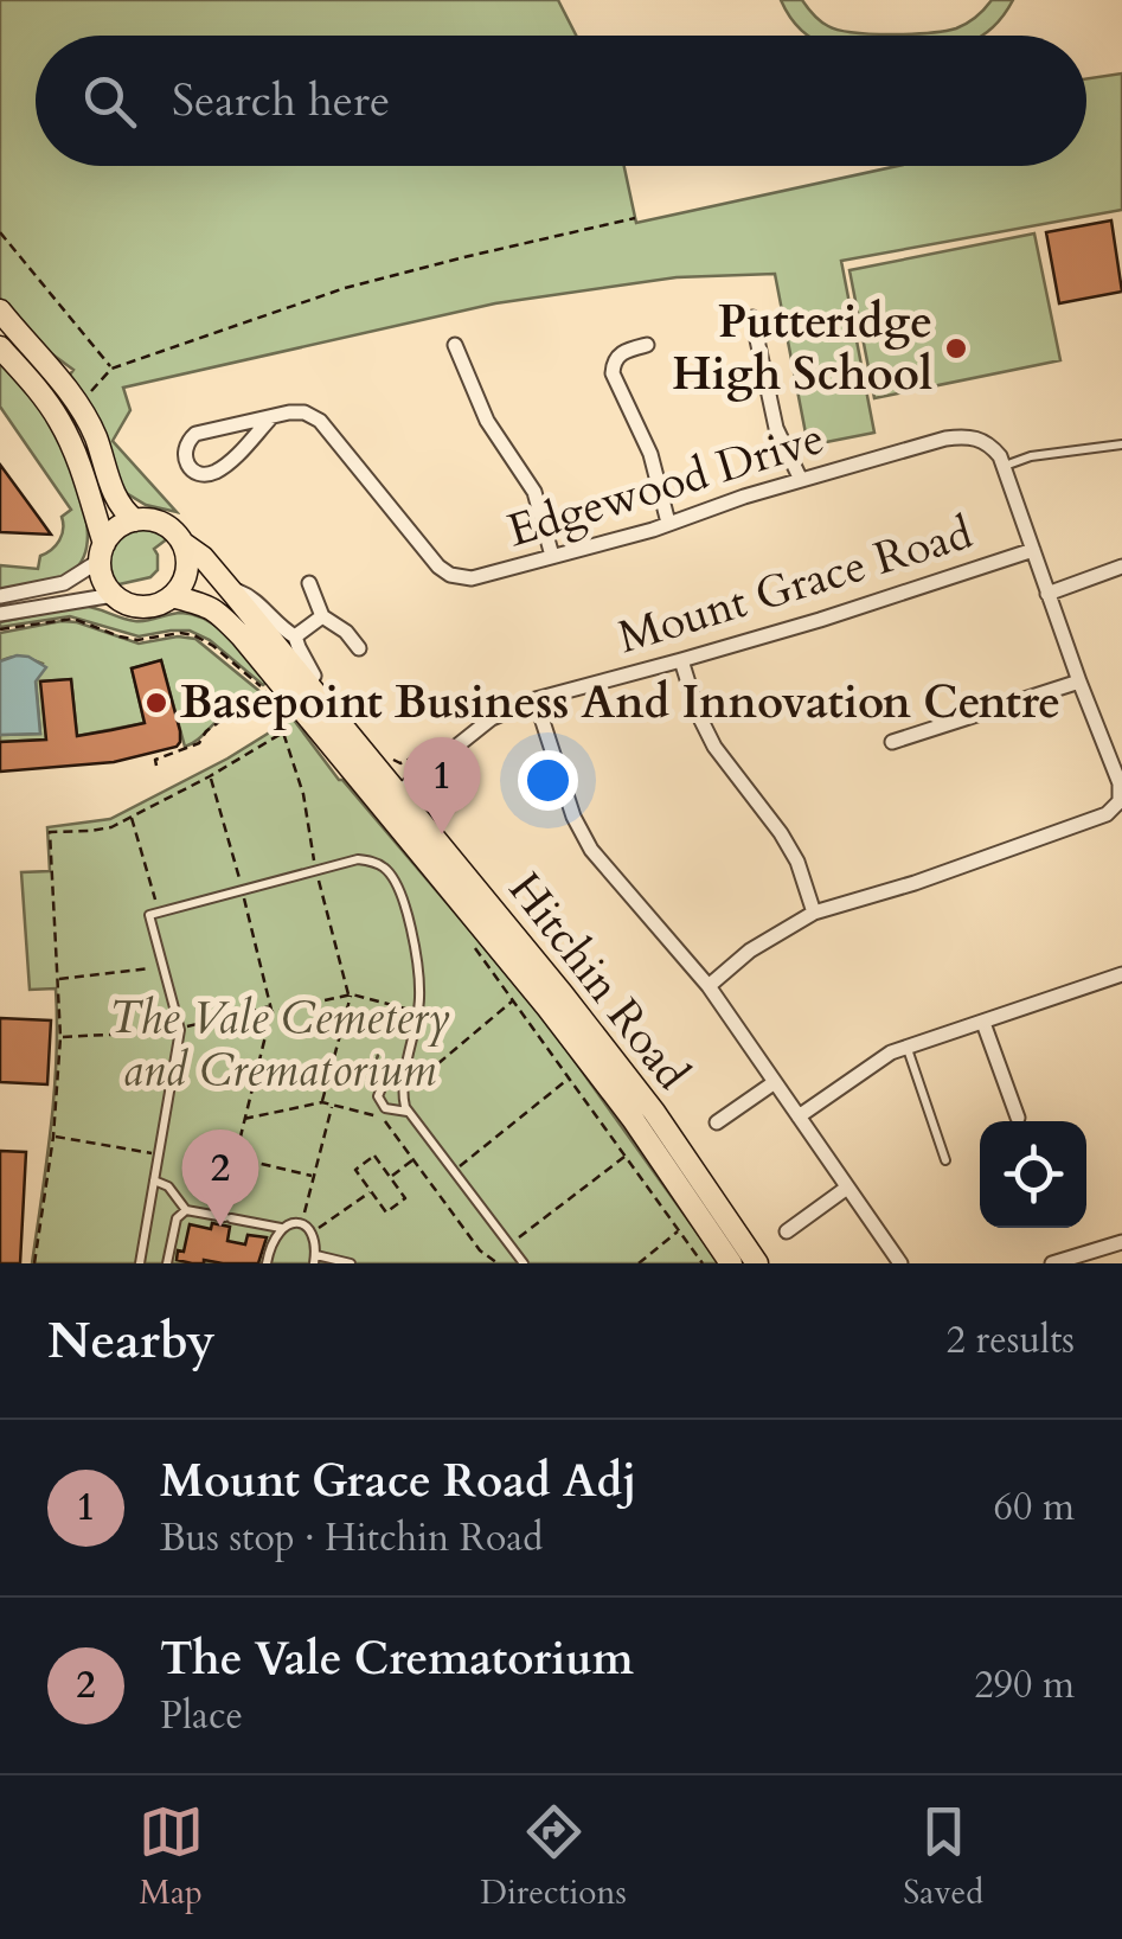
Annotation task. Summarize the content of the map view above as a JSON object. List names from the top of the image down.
{
  "streets": {
    "main road": ["Hitchin Road"],
    "street": ["Edgewood Drive", "Mount Grace Road"]
  },
  "crossings": [
    ["Mount Grace Road", "Hitchin Road"]
  ],
  "parks": ["The Vale Cemetery and Crematorium"],
  "places": ["Putteridge High School", "Basepoint Business And Innovation Centre"],
  "page": {
    "search": "Search here",
    "pins": ["1", "2"],
    "heading": ["Nearby", "2 results"],
    "list": [
      {
        "mark": "1",
        "name": "Mount Grace Road Adj",
        "note": "Bus stop · Hitchin Road",
        "value": "60 m"
      },
      {
        "mark": "2",
        "name": "The Vale Crematorium",
        "note": "Place",
        "value": "290 m"
      }
    ],
    "nav": ["Map", "Directions", "Saved"]
  }
}
